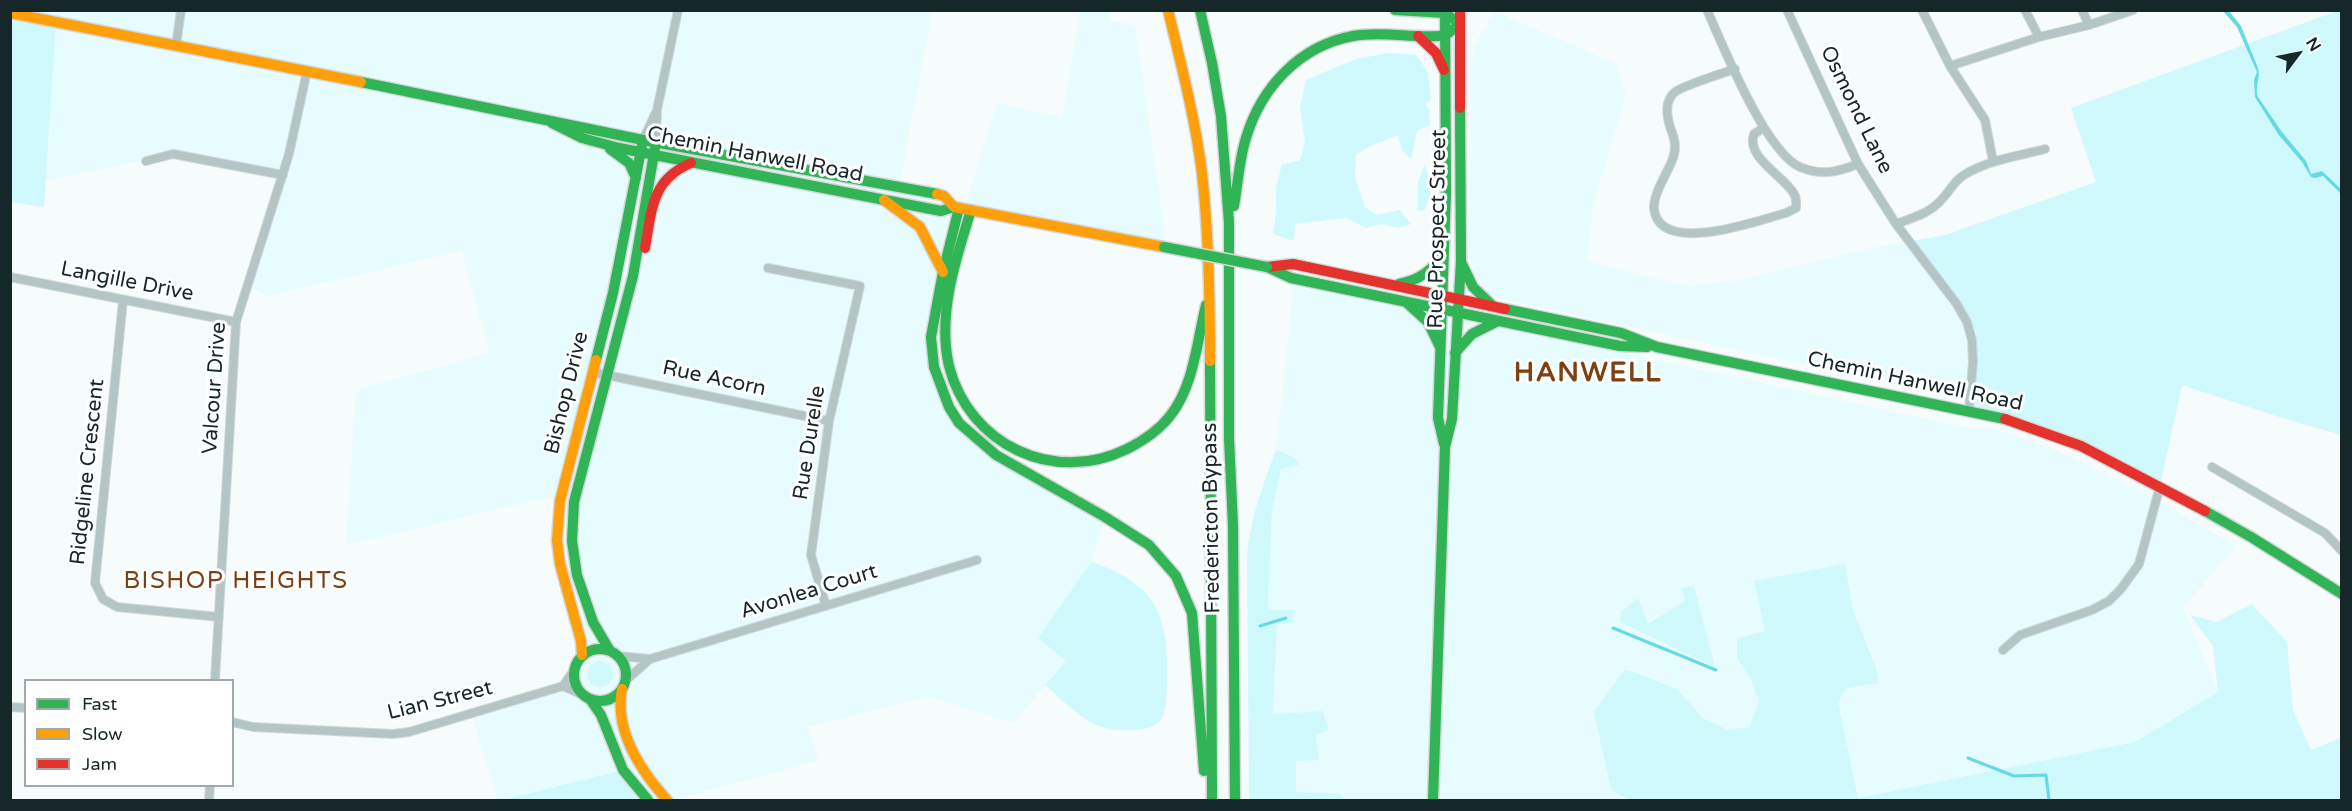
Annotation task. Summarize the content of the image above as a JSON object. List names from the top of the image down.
{
  "streets": {
    "main road": [
      "Chemin Hanwell Road",
      "Rue Prospect Street",
      "Bishop Drive",
      "Fredericton Bypass"
    ],
    "street": [
      "Osmond Lane",
      "Langille Drive",
      "Rue Acorn",
      "Valcour Drive",
      "Rue Durelle",
      "Ridgeline Crescent",
      "Avonlea Court",
      "Lian Street"
    ]
  },
  "crossings": [
    ["Osmond Lane", "Chemin Hanwell Road"],
    ["Chemin Hanwell Road", "Rue Prospect Street"],
    ["Chemin Hanwell Road", "Valcour Drive"],
    ["Chemin Hanwell Road", "Bishop Drive"],
    ["Langille Drive", "Valcour Drive"],
    ["Langille Drive", "Ridgeline Crescent"],
    ["Rue Acorn", "Bishop Drive"],
    ["Rue Acorn", "Rue Durelle"],
    ["Valcour Drive", "Ridgeline Crescent"],
    ["Bishop Drive", "Avonlea Court"],
    ["Rue Durelle", "Avonlea Court"]
  ],
  "districts": ["HANWELL", "BISHOP HEIGHTS"],
  "legend": ["Fast", "Slow", "Jam"],
  "north": "top right"
}
